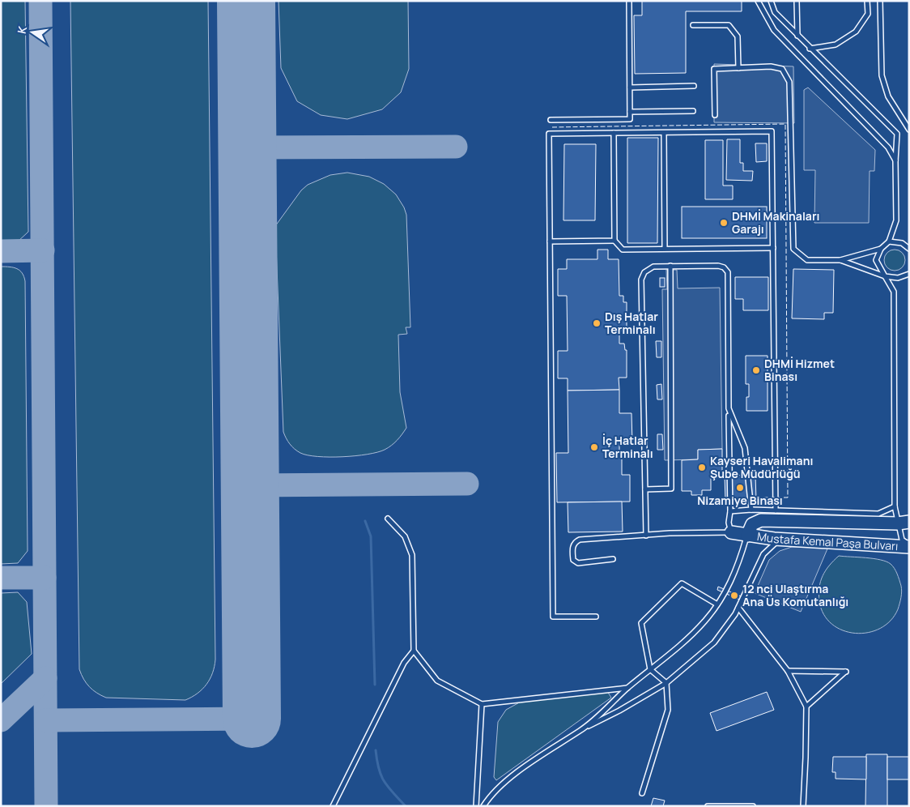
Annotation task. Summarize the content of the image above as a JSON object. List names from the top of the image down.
{
  "streets": {
    "main road": ["Mustafa Kemal Paşa Bulvarı"]
  },
  "places": [
    "DHMİ Makinaları Garajı",
    "Dış Hatlar Terminalı",
    "DHMİ Hizmet Binası",
    "İç Hatlar Terminalı",
    "Kayseri Havalimanı Şube Müdürlüğü",
    "Nizamiye Binası",
    "12 nci Ulaştırma Ana Üs Komutanlığı"
  ],
  "north": "left"
}
